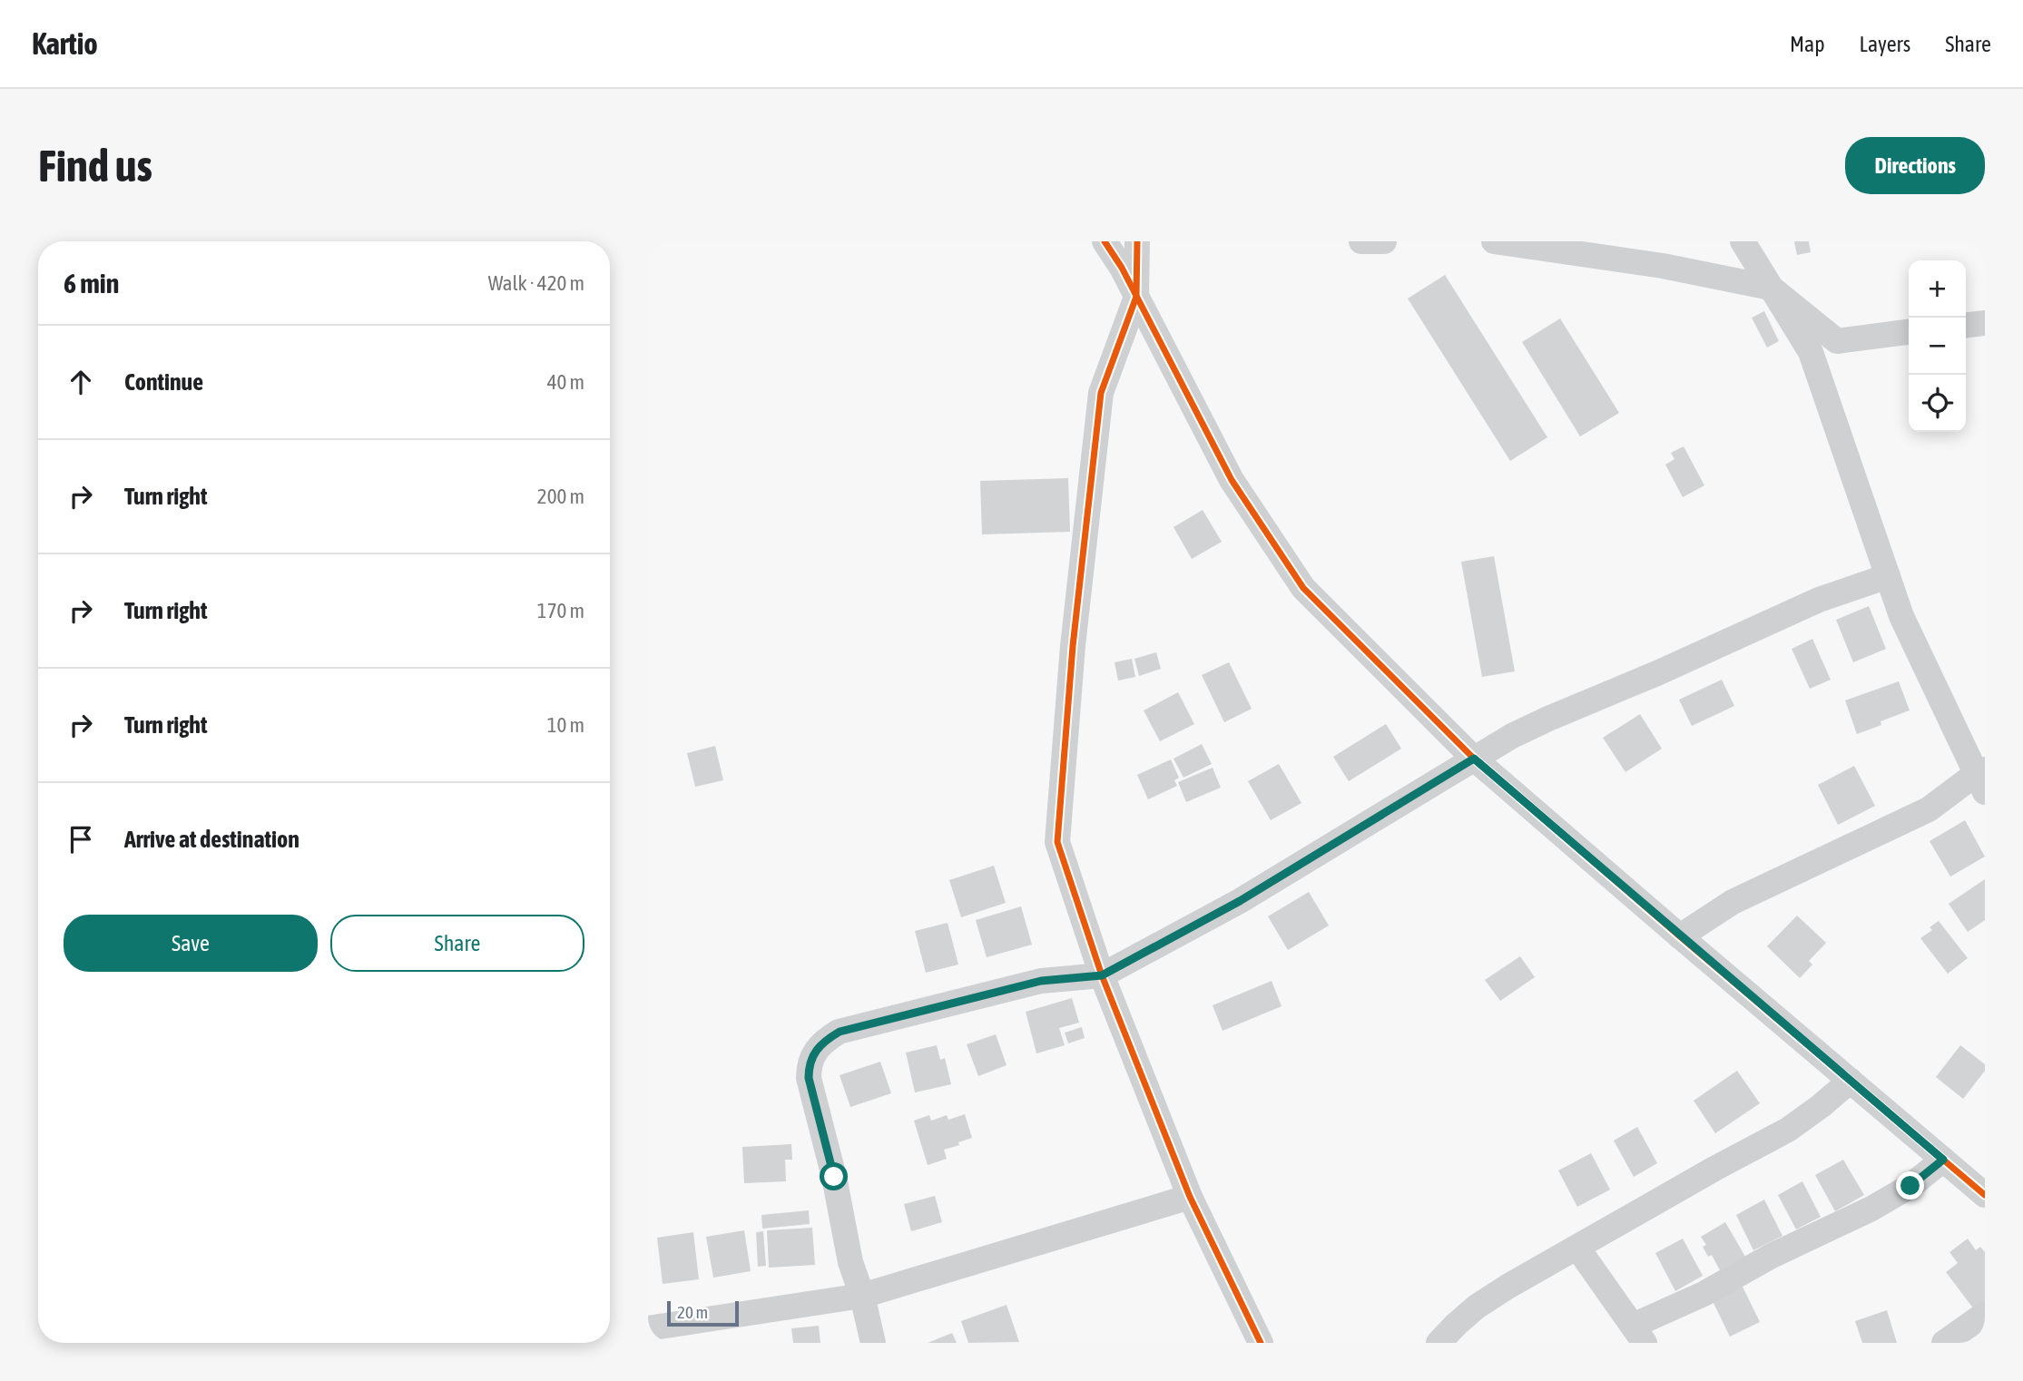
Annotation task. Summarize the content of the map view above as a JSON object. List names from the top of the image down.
{
  "scale_bar": "20 m",
  "page": {
    "header": "Kartio",
    "nav": ["Map", "Layers", "Share"],
    "buttons": [
      "Directions",
      ["Save", "Share"]
    ],
    "title": "Find us",
    "heading": ["6 min", "Walk · 420 m"],
    "map_buttons": ["+", "−"],
    "list": [
      ["Continue", "40 m"],
      ["Turn right", "200 m"],
      ["Turn right", "170 m"],
      ["Turn right", "10 m"],
      "Arrive at destination"
    ],
    "scale": "20 m"
  }
}
